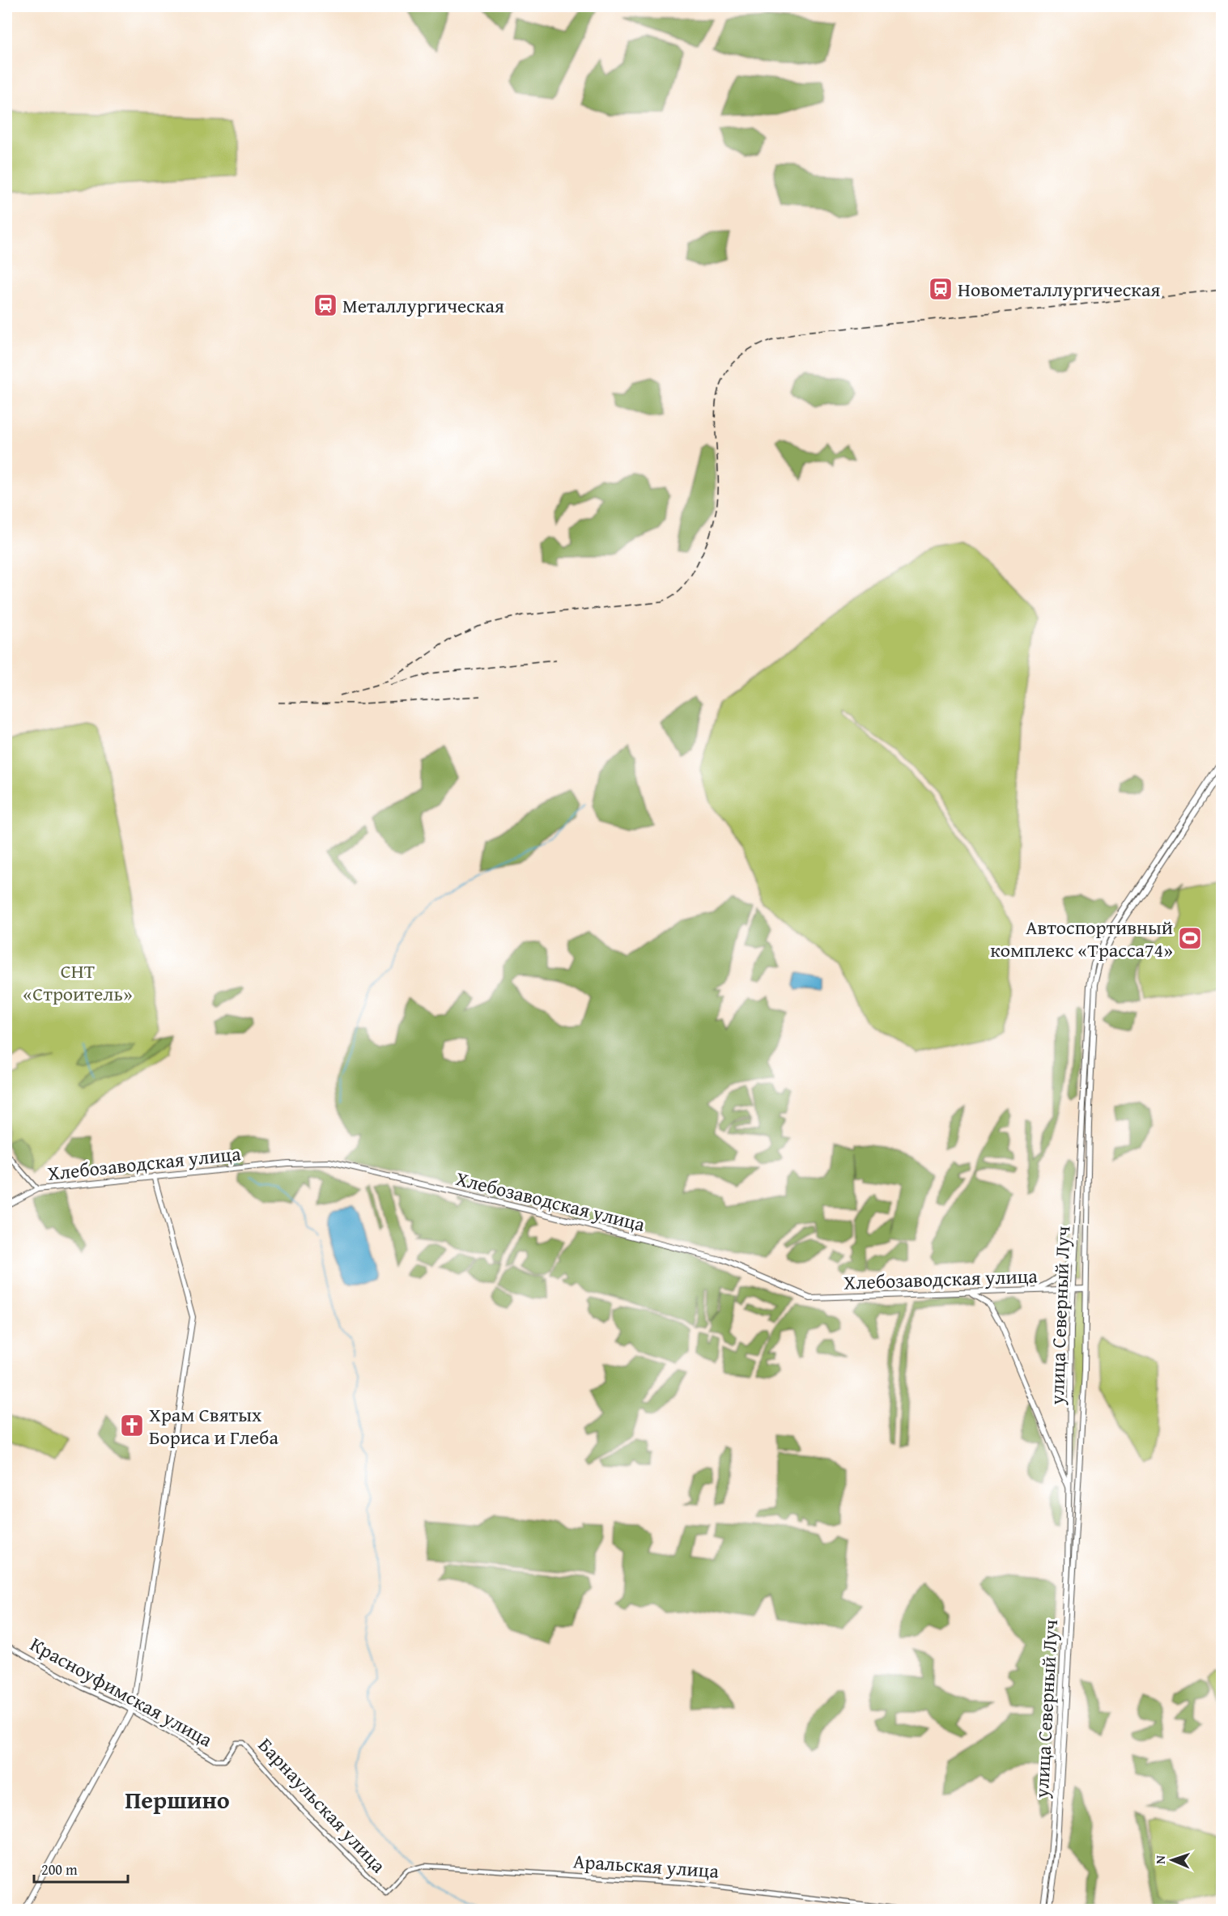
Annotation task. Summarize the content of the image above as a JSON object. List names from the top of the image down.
{
  "streets": {
    "main road": ["Хлебозаводская улица", "улица Северный Луч"],
    "street": ["Красноуфимская улица", "Барнаульская улица", "Аральская улица"]
  },
  "crossings": [
    ["Хлебозаводская улица", "улица Северный Луч"],
    ["Красноуфимская улица", "Барнаульская улица"],
    ["Барнаульская улица", "Аральская улица"]
  ],
  "districts": ["Першино"],
  "parks": ["СНТ «Строитель»"],
  "places": {
    "station": ["Новометаллургическая", "Металлургическая"],
    "sports": ["Автоспортивный комплекс «Трасса74»"],
    "church": ["Храм Святых Бориса и Глеба"]
  },
  "scale_bar": "200 m",
  "north": "left"
}
